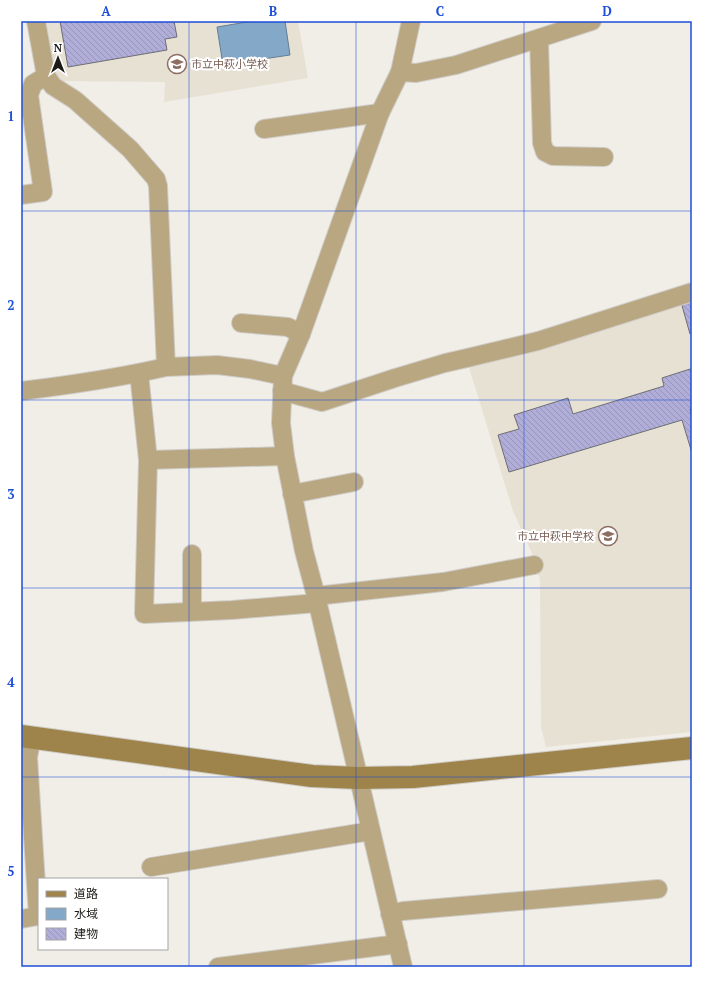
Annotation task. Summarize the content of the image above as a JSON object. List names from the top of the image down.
{
  "places": {
    "school or university": ["市立中萩小学校", "市立中萩中学校"]
  },
  "legend": ["道路", "水域", "建物"],
  "north": "top",
  "grid": {
    "columns": [
      "A",
      "B",
      "C",
      "D"
    ],
    "rows": [
      "1",
      "2",
      "3",
      "4",
      "5"
    ]
  }
}
